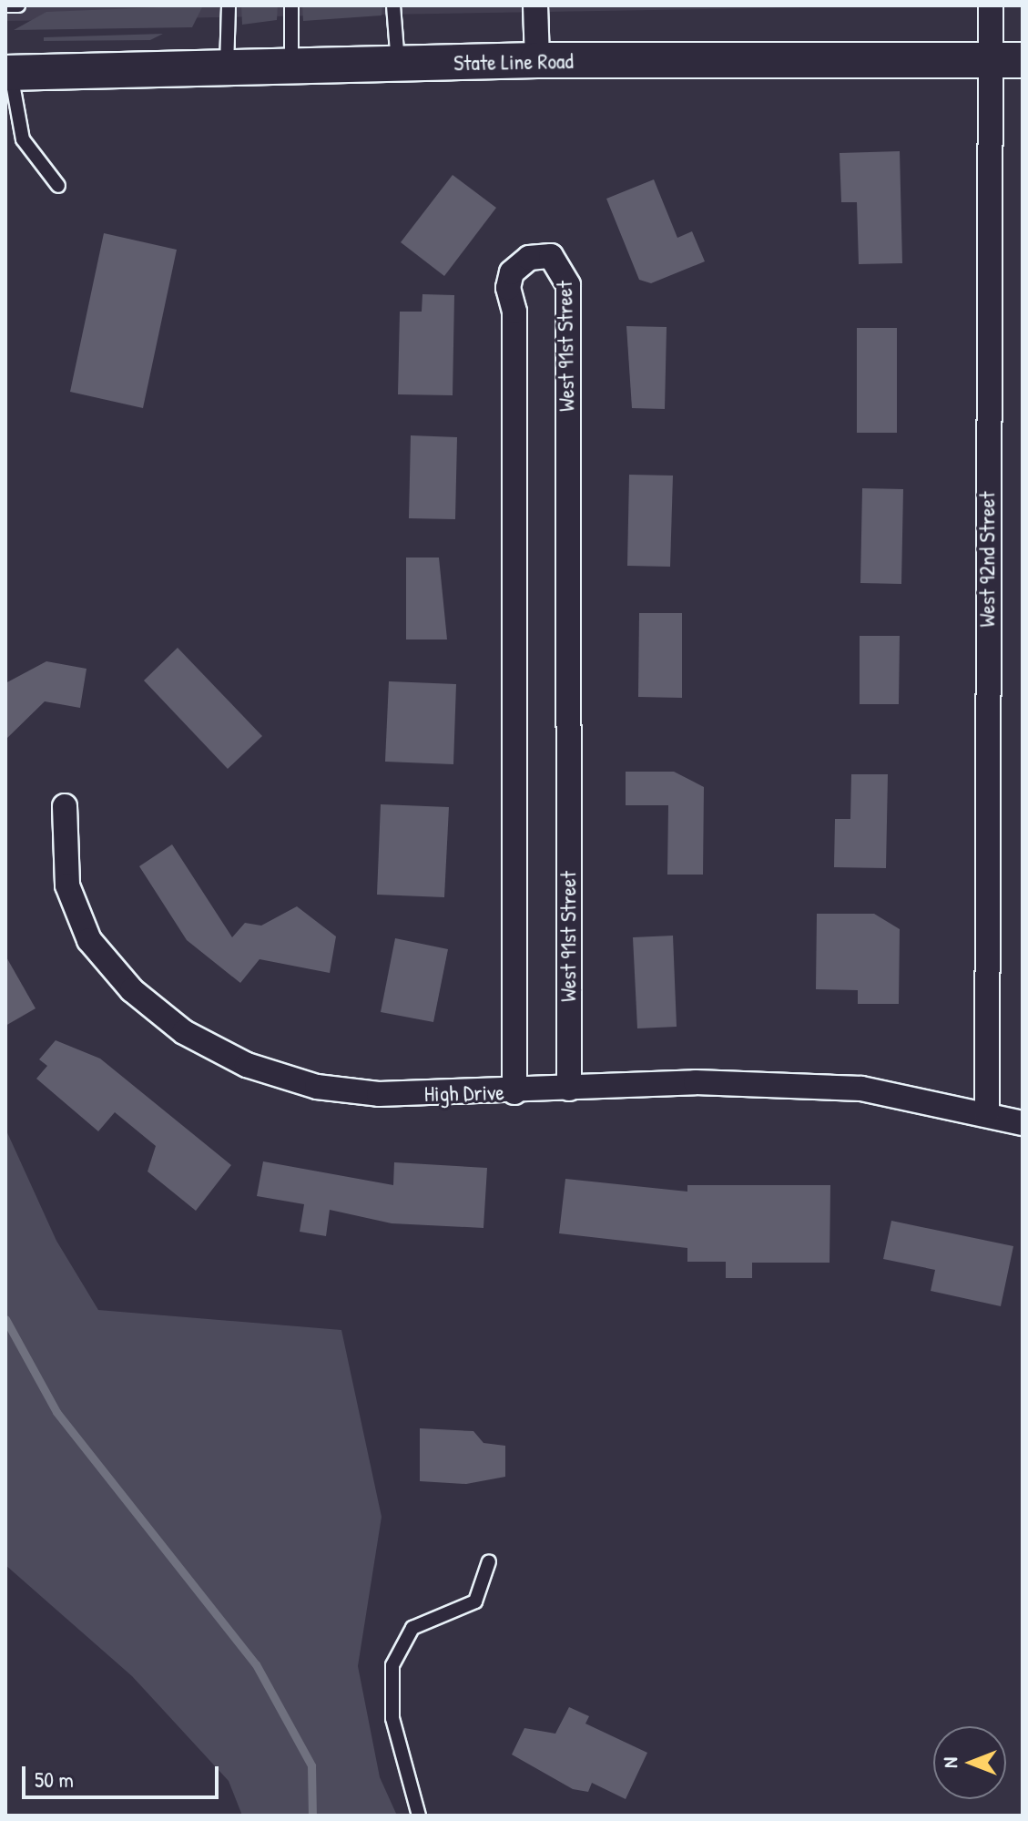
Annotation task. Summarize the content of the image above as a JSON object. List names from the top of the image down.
{
  "streets": {
    "main road": ["State Line Road"],
    "street": ["West 91st Street", "West 92nd Street", "High Drive"]
  },
  "crossings": [
    ["State Line Road", "West 92nd Street"],
    ["West 91st Street", "High Drive"],
    ["West 92nd Street", "High Drive"]
  ],
  "scale_bar": "50 m",
  "north": "left"
}
